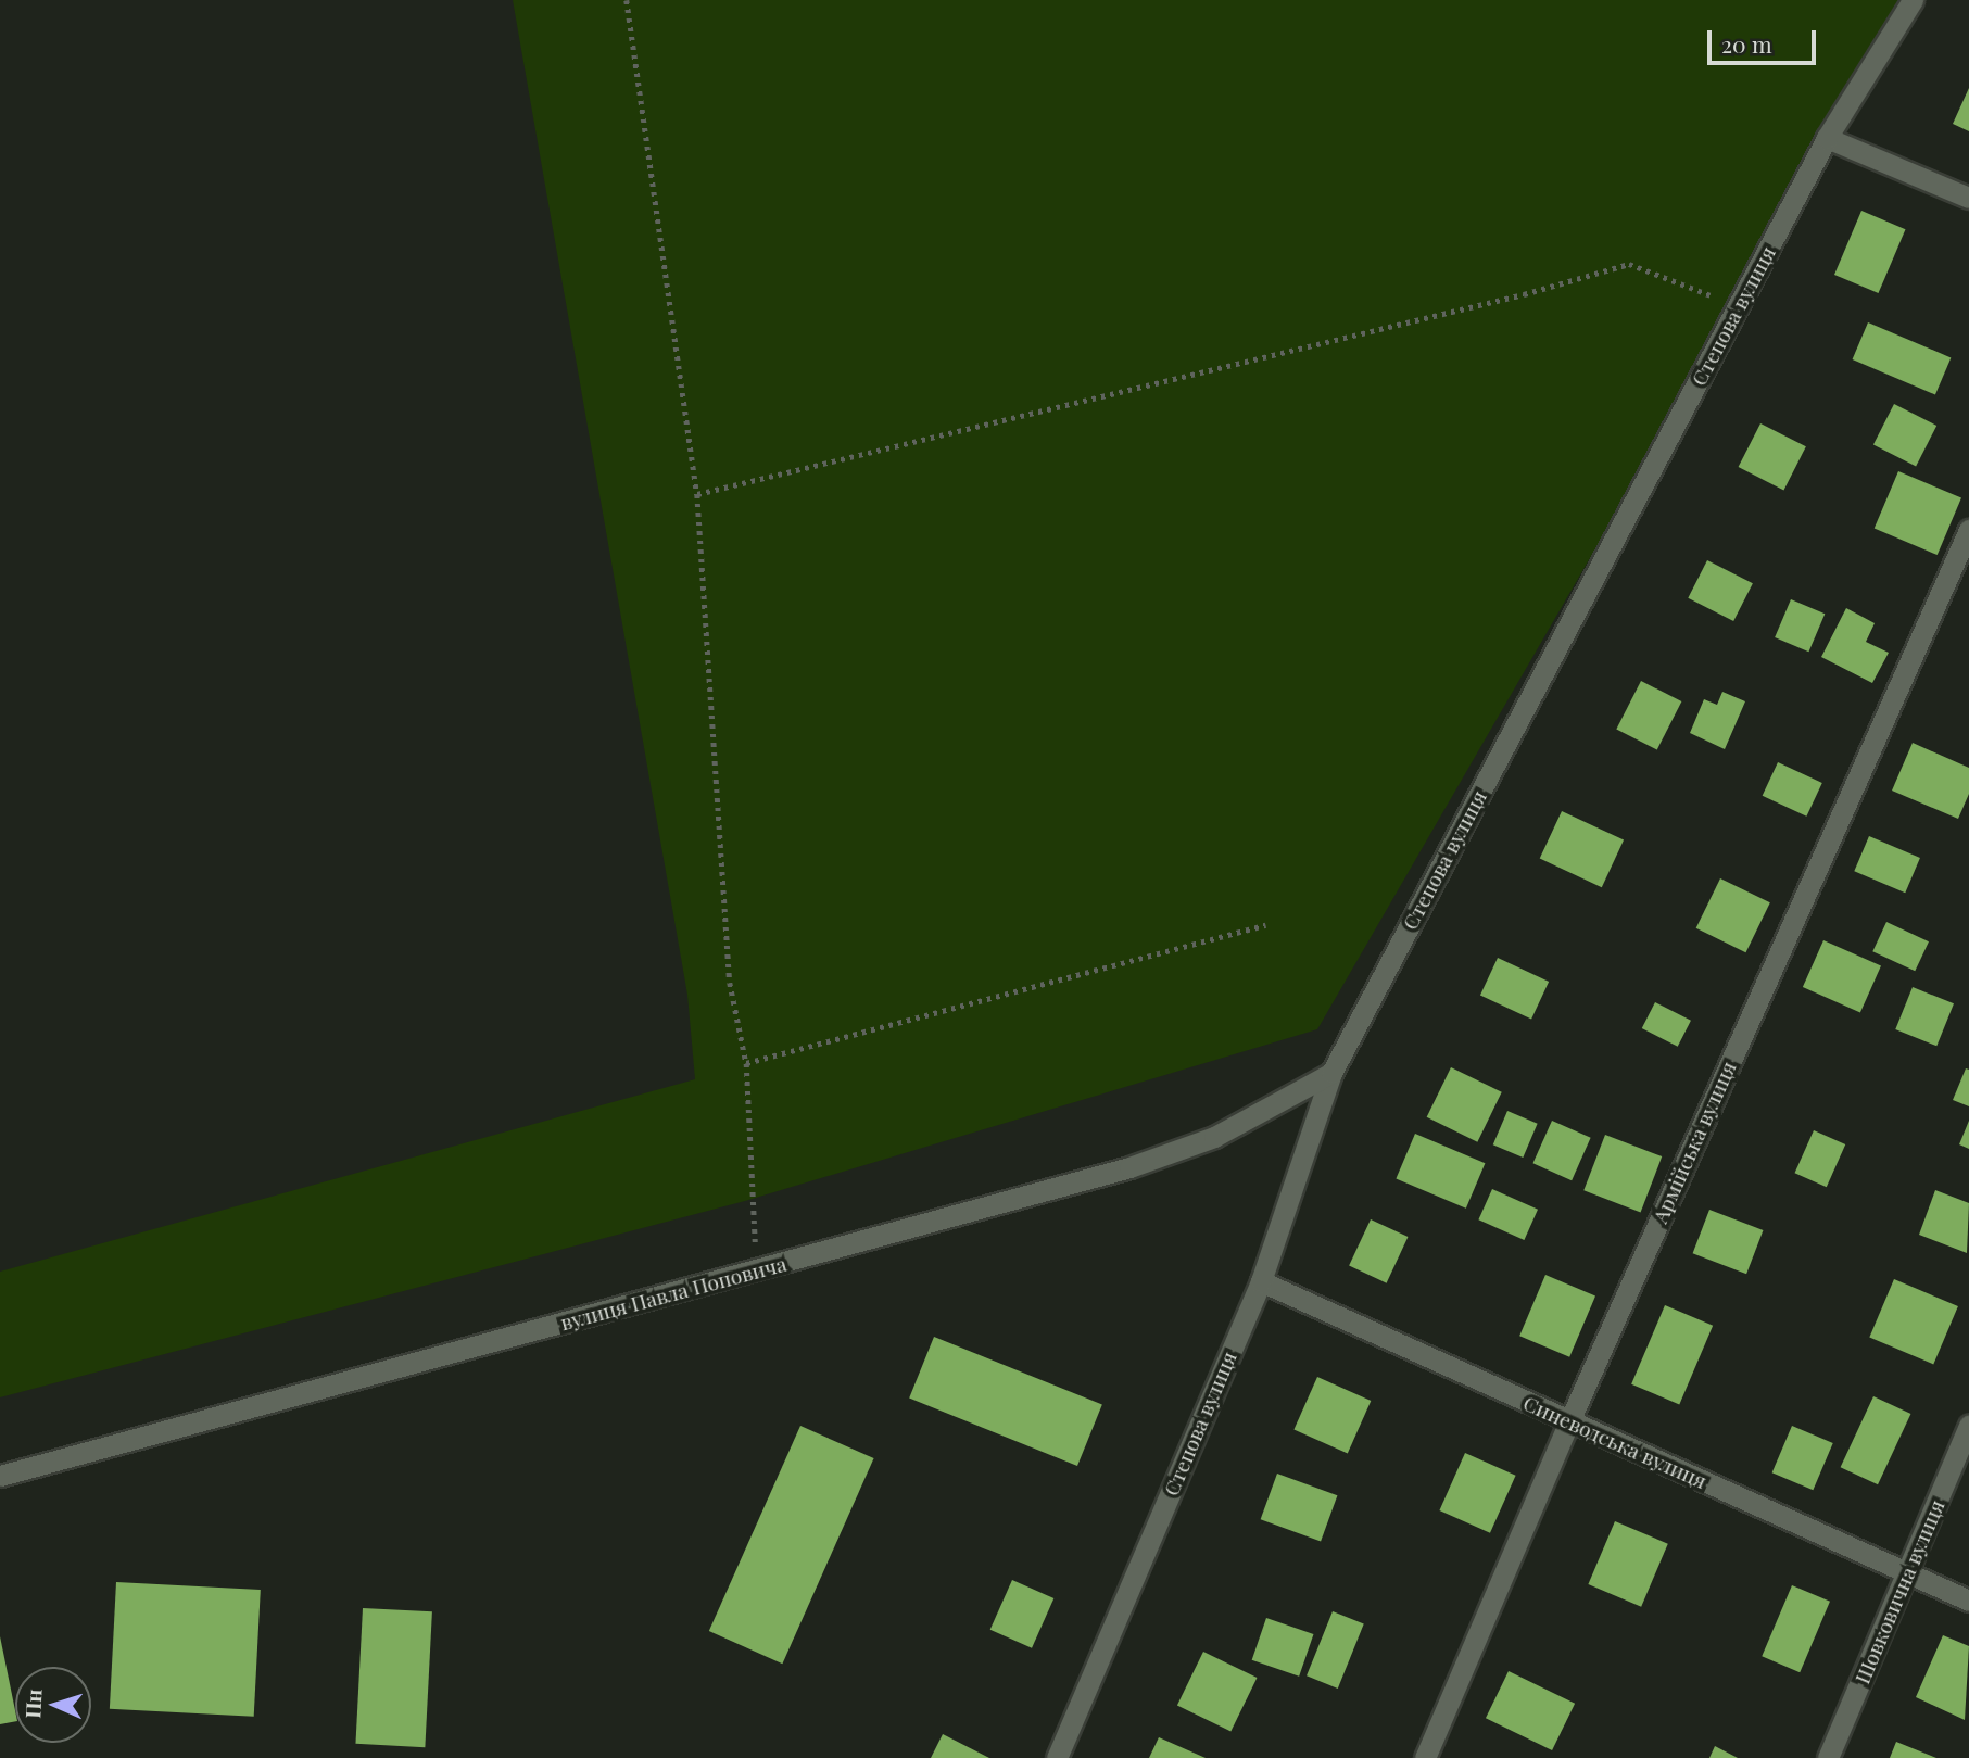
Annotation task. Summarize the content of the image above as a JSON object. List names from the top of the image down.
{
  "streets": {
    "street": [
      "Степова вулиця",
      "Армійська вулиця",
      "вулиця Павла Поповича",
      "Синеводська вулиця",
      "Шовковична вулиця"
    ]
  },
  "crossings": [
    ["Степова вулиця", "вулиця Павла Поповича"],
    ["Степова вулиця", "Синеводська вулиця"],
    ["Армійська вулиця", "Синеводська вулиця"],
    ["Синеводська вулиця", "Шовковична вулиця"]
  ],
  "scale_bar": "20 m",
  "north": "left"
}
